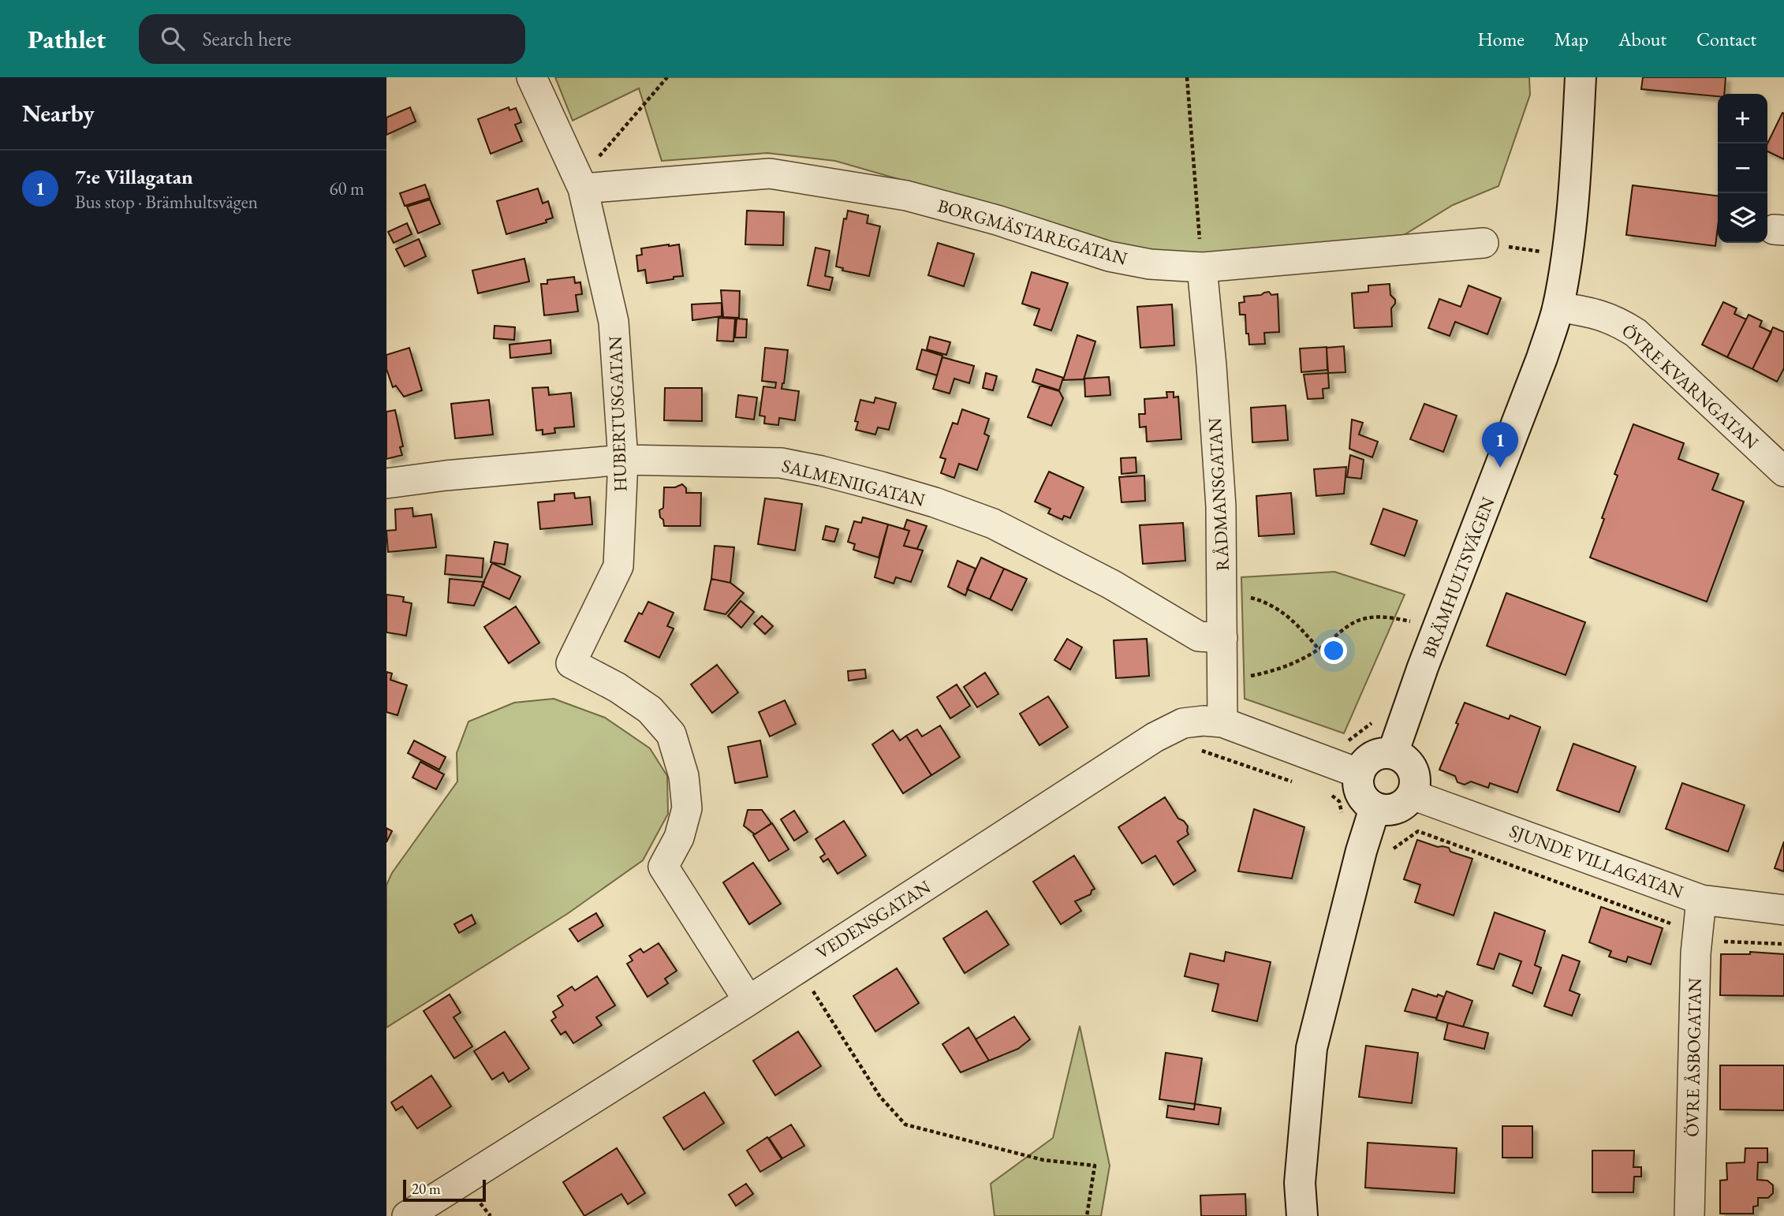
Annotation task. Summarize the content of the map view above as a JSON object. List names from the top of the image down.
{
  "streets": {
    "street": [
      "BORGMÄSTAREGATAN",
      "ÖVRE KVARNGATAN",
      "HUBERTUSGATAN",
      "SALMENIIGATAN",
      "RÅDMANSGATAN",
      "BRÄMHULTSVÄGEN",
      "SJUNDE VILLAGATAN",
      "VEDENSGATAN",
      "ÖVRE ÅSBOGATAN"
    ]
  },
  "crossings": [
    ["BORGMÄSTAREGATAN", "HUBERTUSGATAN"],
    ["BORGMÄSTAREGATAN", "RÅDMANSGATAN"],
    ["ÖVRE KVARNGATAN", "BRÄMHULTSVÄGEN"],
    ["HUBERTUSGATAN", "SALMENIIGATAN"],
    ["HUBERTUSGATAN", "VEDENSGATAN"],
    ["SALMENIIGATAN", "RÅDMANSGATAN"],
    ["RÅDMANSGATAN", "VEDENSGATAN"],
    ["BRÄMHULTSVÄGEN", "SJUNDE VILLAGATAN"],
    ["BRÄMHULTSVÄGEN", "VEDENSGATAN"],
    ["SJUNDE VILLAGATAN", "VEDENSGATAN"],
    ["SJUNDE VILLAGATAN", "ÖVRE ÅSBOGATAN"]
  ],
  "scale_bar": "20 m",
  "page": {
    "header": "Pathlet",
    "search": "Search here",
    "nav": [
      "Home",
      "Map",
      "About",
      "Contact"
    ],
    "heading": "Nearby",
    "map_buttons": ["+", "−"],
    "list": [
      {
        "mark": "1",
        "name": "7:e Villagatan",
        "note": "Bus stop · Brämhultsvägen",
        "value": "60 m"
      }
    ],
    "pins": "1",
    "scale": "20 m"
  }
}
